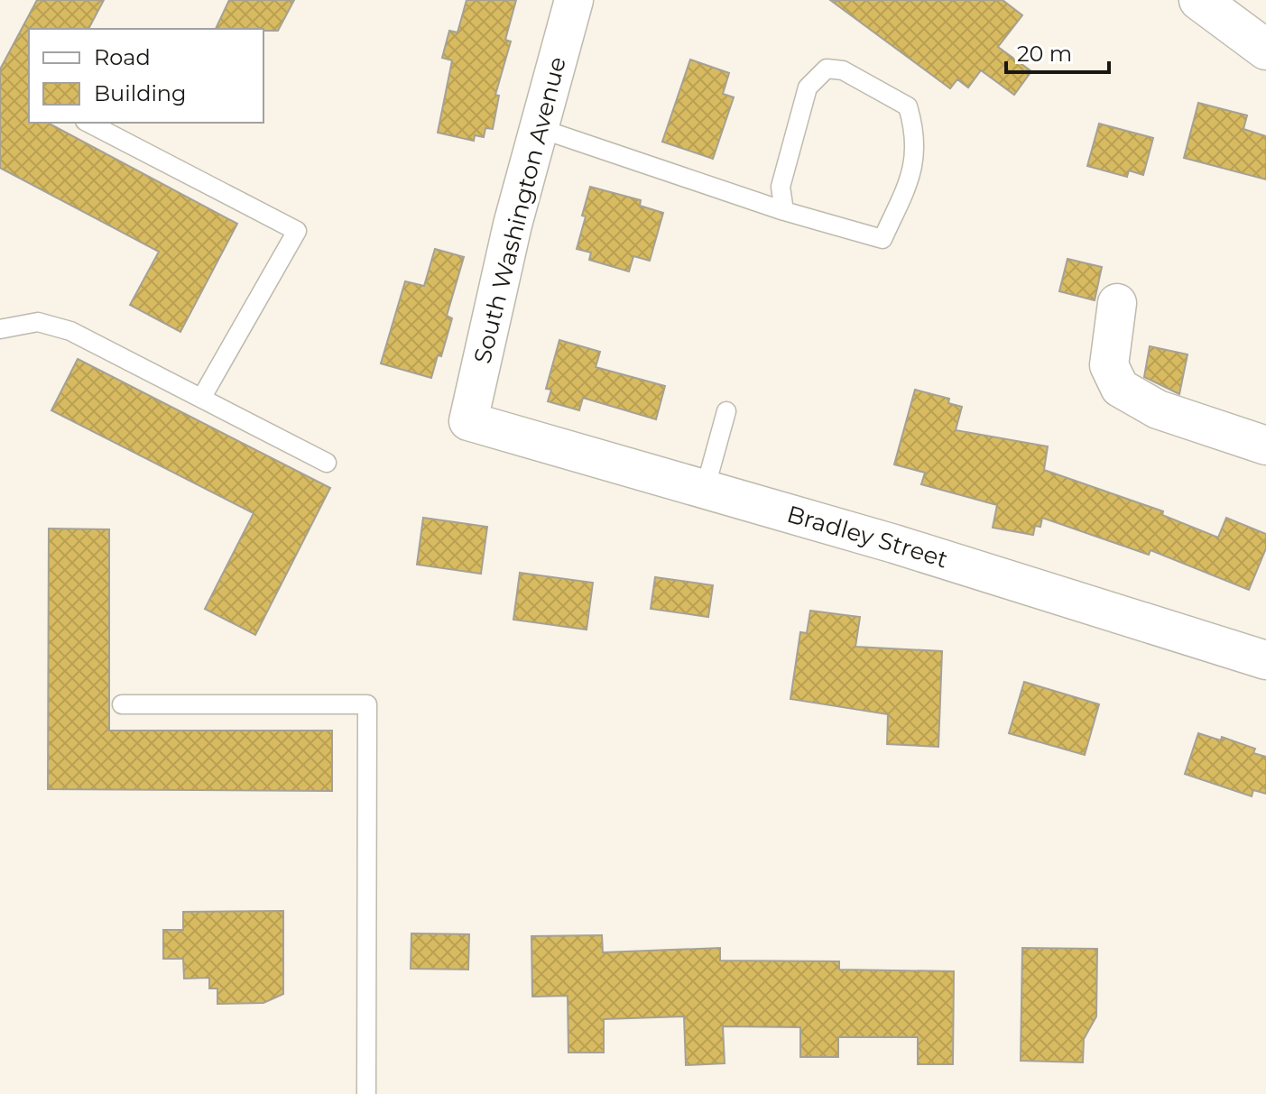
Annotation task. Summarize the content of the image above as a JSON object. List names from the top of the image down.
{
  "streets": {
    "street": ["South Washington Avenue", "Bradley Street"]
  },
  "crossings": [
    ["South Washington Avenue", "Bradley Street"]
  ],
  "legend": ["Road", "Building"],
  "scale_bar": "20 m"
}
